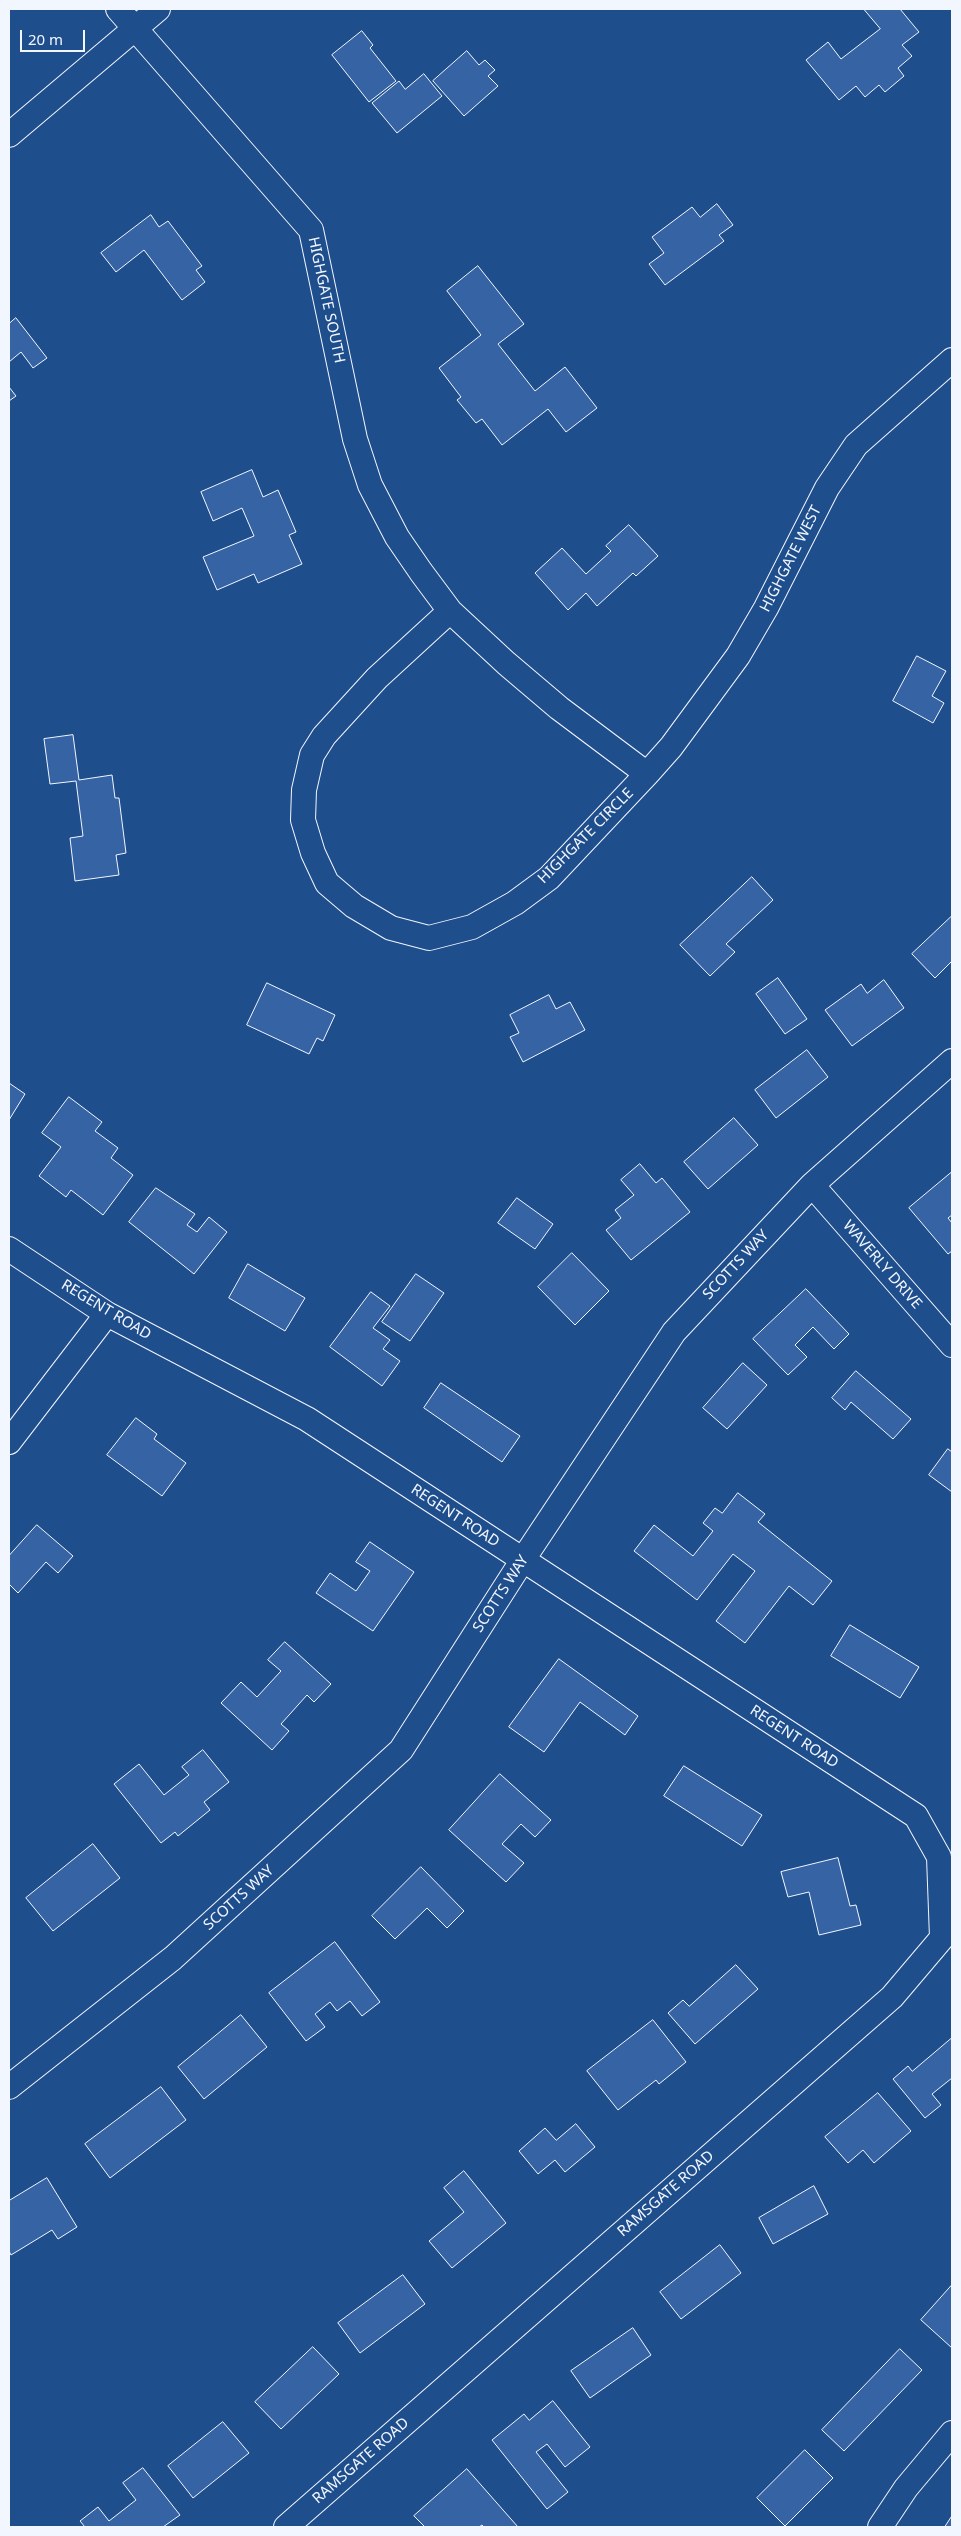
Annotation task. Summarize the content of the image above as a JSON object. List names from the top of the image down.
{
  "streets": {
    "street": [
      "HIGHGATE SOUTH",
      "HIGHGATE WEST",
      "HIGHGATE CIRCLE",
      "SCOTTS WAY",
      "WAVERLY DRIVE",
      "REGENT ROAD",
      "RAMSGATE ROAD"
    ]
  },
  "crossings": [
    ["HIGHGATE SOUTH", "HIGHGATE CIRCLE"],
    ["HIGHGATE WEST", "HIGHGATE CIRCLE"],
    ["SCOTTS WAY", "WAVERLY DRIVE"],
    ["SCOTTS WAY", "REGENT ROAD"],
    ["REGENT ROAD", "RAMSGATE ROAD"]
  ],
  "scale_bar": "20 m"
}
